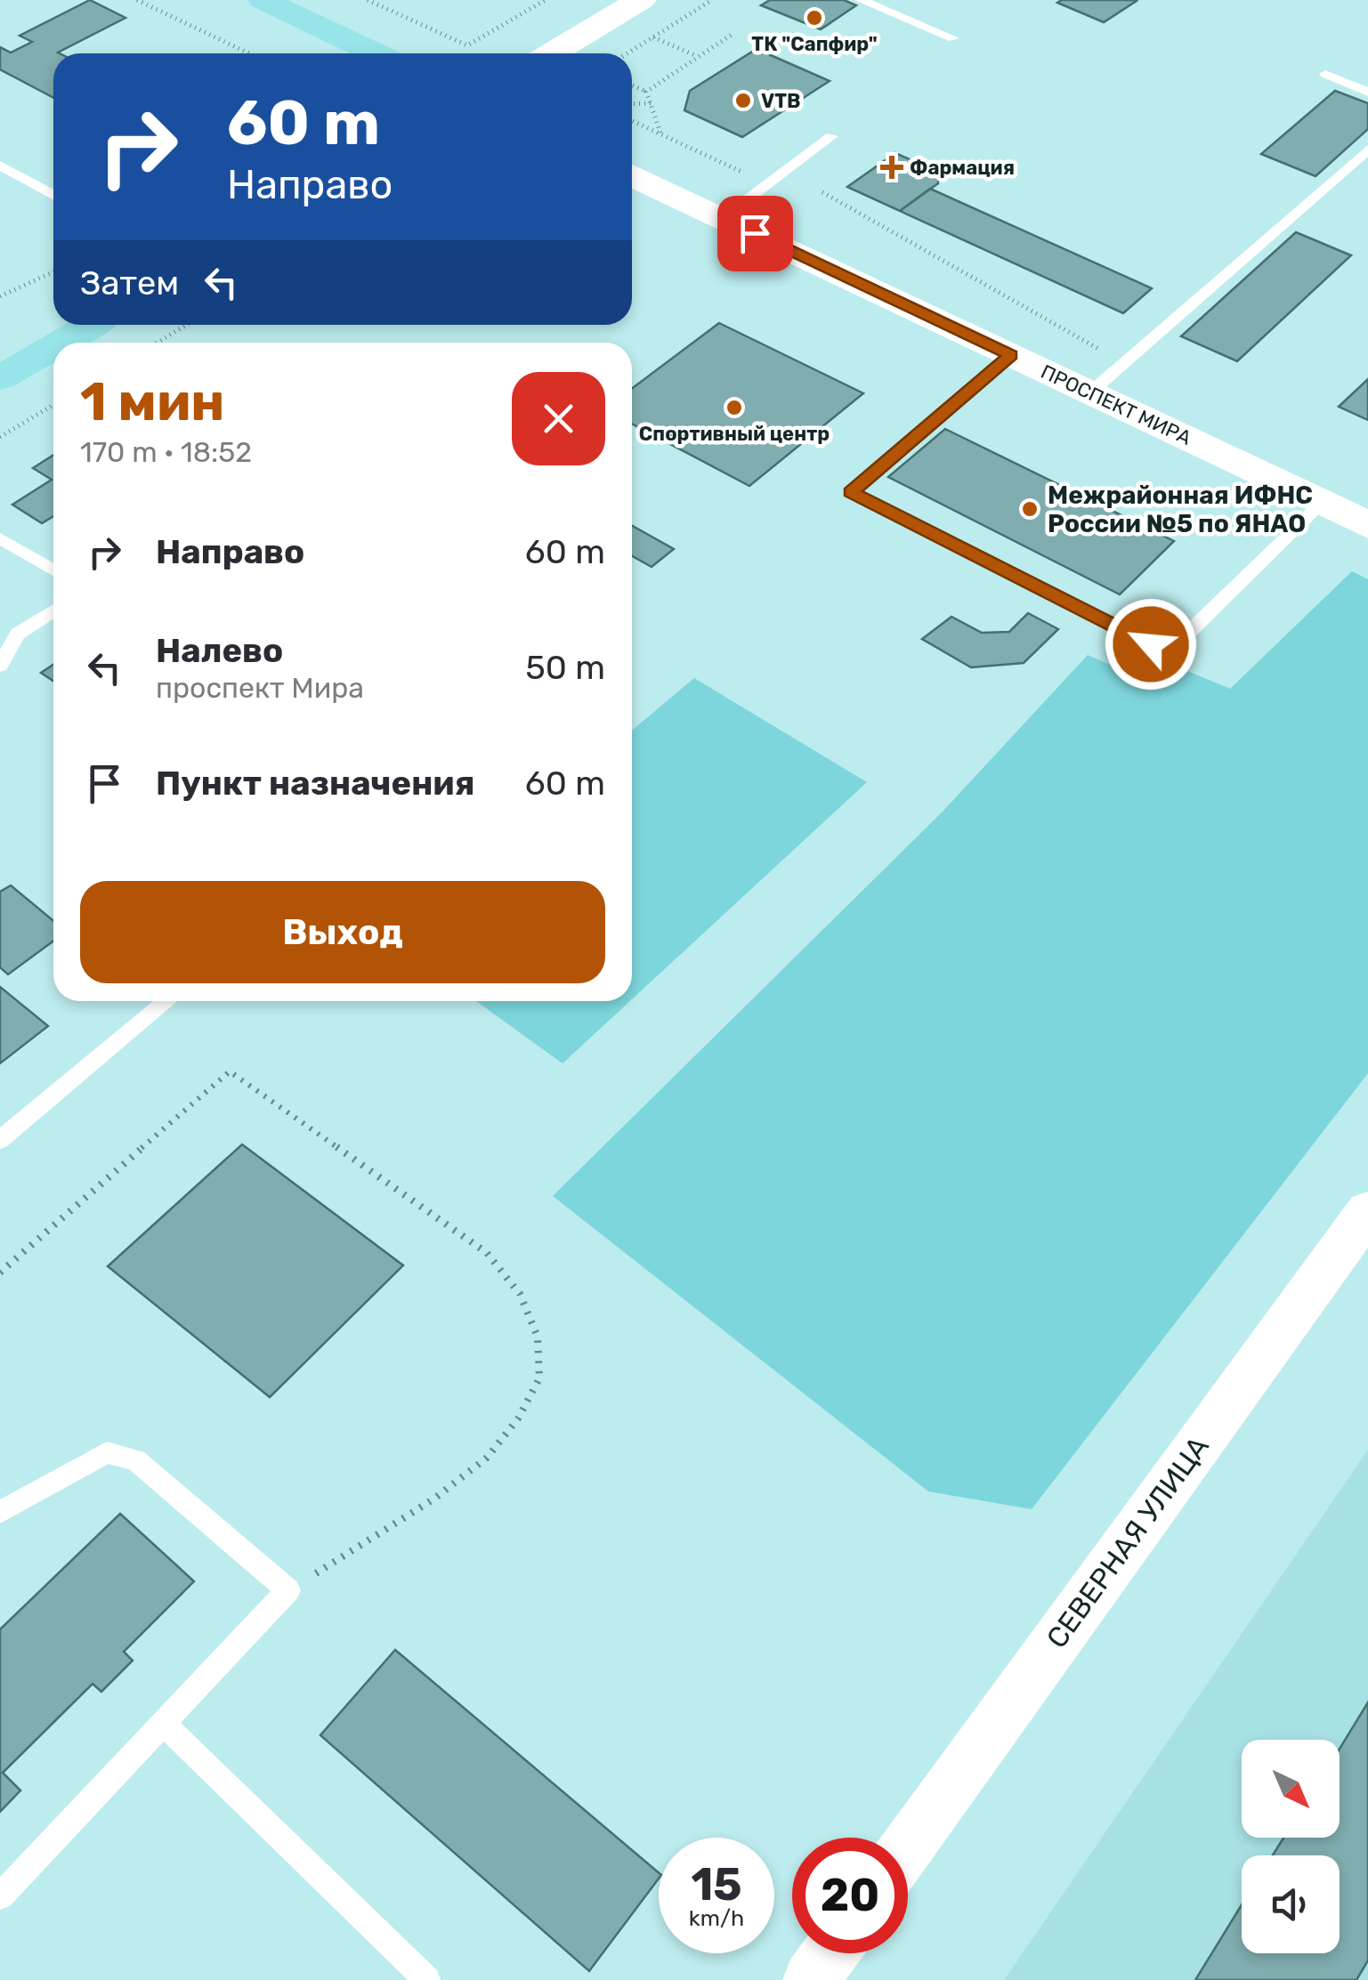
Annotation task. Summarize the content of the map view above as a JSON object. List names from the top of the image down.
{
  "streets": {
    "street": ["ПРОСПЕКТ МИРА", "СЕВЕРНАЯ УЛИЦА"]
  },
  "places": {
    "other": [
      "ТК \"Сапфир\"",
      "VTB",
      "Спортивный центр",
      "Межрайонная ИФНС России №5 по ЯНАО"
    ],
    "health": ["Фармация"]
  },
  "north": "bottom right",
  "page": {
    "turn": ["60 m", "Направо"],
    "then": "Затем",
    "heading": ["1 мин", "170 m · 18:52"],
    "list": [
      {
        "name": "Направо",
        "value": "60 m"
      },
      {
        "name": "Налево",
        "note": "проспект Мира",
        "value": "50 m"
      },
      {
        "name": "Пункт назначения",
        "value": "60 m"
      }
    ],
    "buttons": "Выход",
    "speed": "15 km/h",
    "limit": "20"
  }
}
